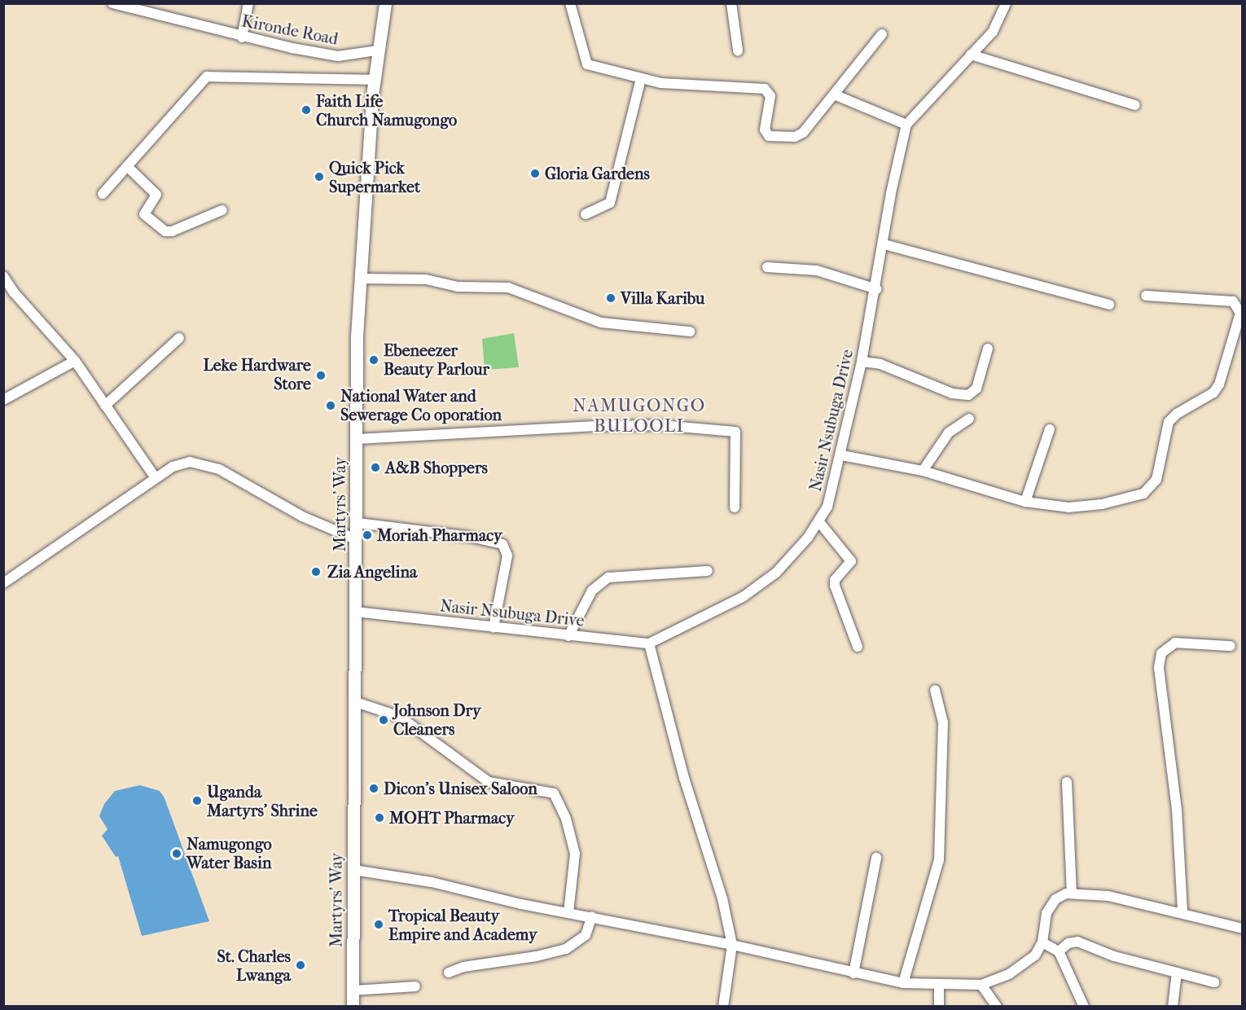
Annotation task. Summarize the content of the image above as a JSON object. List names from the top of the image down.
{
  "streets": {
    "main road": ["Martyrs' Way"],
    "street": ["Kironde Road", "Nasir Nsubuga Drive"]
  },
  "crossings": [
    ["Kironde Road", "Martyrs' Way"],
    ["Nasir Nsubuga Drive", "Martyrs' Way"]
  ],
  "districts": ["NAMUGONGO BULOOLI"],
  "places": [
    "Faith Life Church Namugongo",
    "Gloria Gardens",
    "Quick Pick Supermarket",
    "Villa Karibu",
    "Ebeneezer Beauty Parlour",
    "Leke Hardware Store",
    "National Water and Sewerage Co oporation",
    "A&B Shoppers",
    "Moriah Pharmacy",
    "Zia Angelina",
    "Johnson Dry Cleaners",
    "Dicon's Unisex Saloon",
    "Uganda Martyrs' Shrine",
    "MOHT Pharmacy",
    "Namugongo Water Basin",
    "Tropical Beauty Empire and Academy",
    "St. Charles Lwanga"
  ]
}
